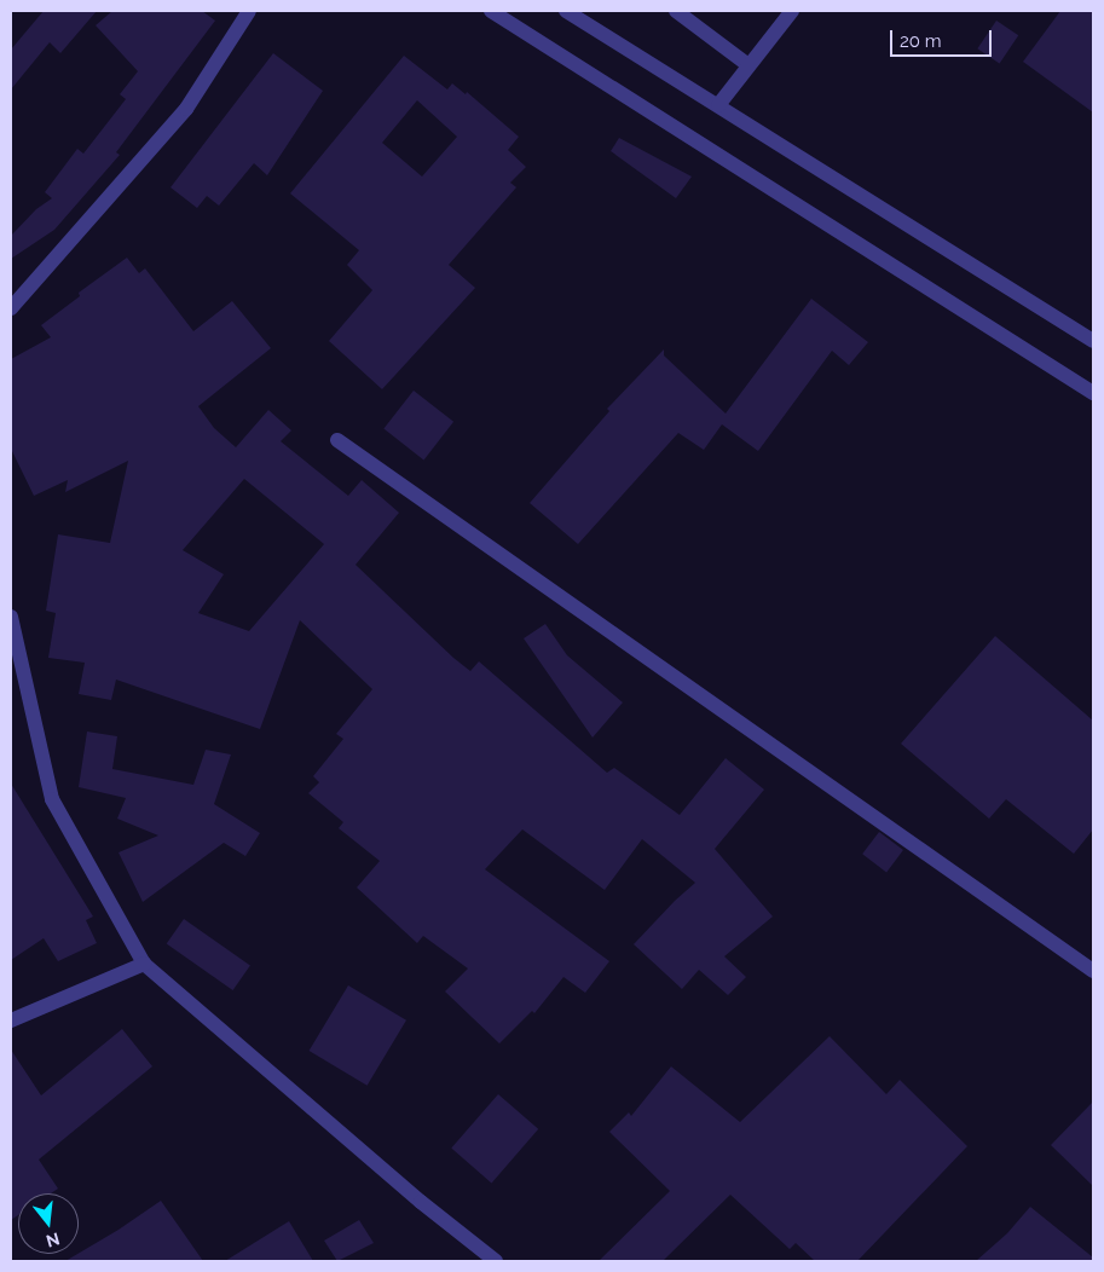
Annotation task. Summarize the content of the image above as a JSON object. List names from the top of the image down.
{
  "scale_bar": "20 m",
  "north": "bottom"
}
